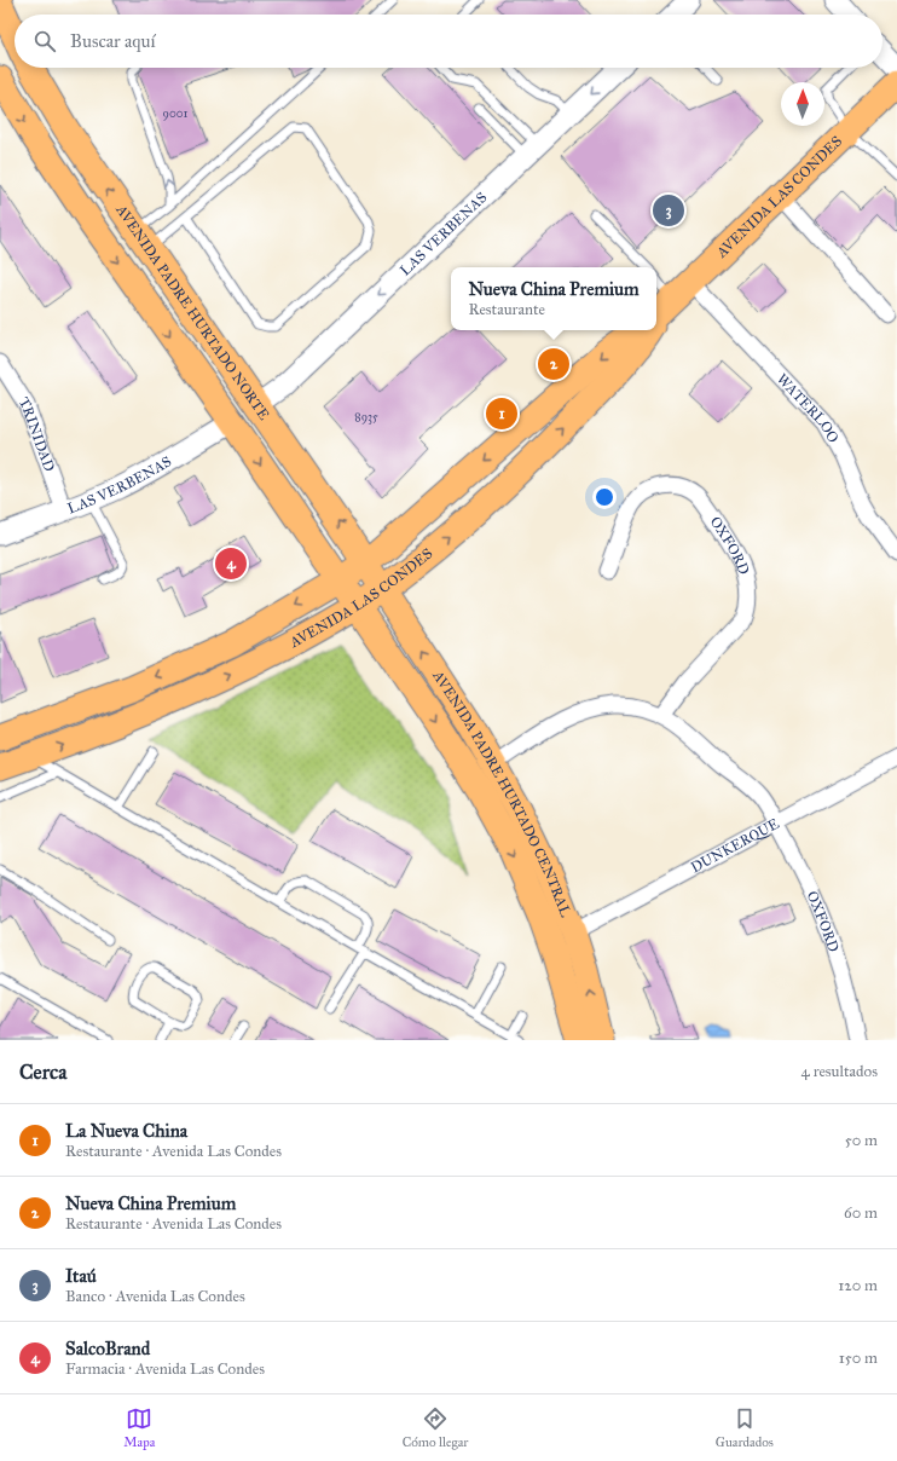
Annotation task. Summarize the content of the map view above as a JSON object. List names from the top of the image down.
{
  "streets": {
    "main road": ["AVENIDA LAS CONDES", "AVENIDA PADRE HURTADO NORTE", "AVENIDA PADRE HURTADO CENTRAL"],
    "street": [
      "LAS VERBENAS",
      "WATERLOO",
      "TRINIDAD",
      "OXFORD",
      "DUNKERQUE"
    ]
  },
  "crossings": [
    ["AVENIDA LAS CONDES", "AVENIDA PADRE HURTADO NORTE"],
    ["AVENIDA LAS CONDES", "WATERLOO"],
    ["AVENIDA LAS CONDES", "AVENIDA PADRE HURTADO CENTRAL"],
    ["LAS VERBENAS", "AVENIDA PADRE HURTADO NORTE"],
    ["LAS VERBENAS", "TRINIDAD"],
    ["AVENIDA PADRE HURTADO NORTE", "AVENIDA PADRE HURTADO CENTRAL"],
    ["OXFORD", "AVENIDA PADRE HURTADO CENTRAL"],
    ["OXFORD", "DUNKERQUE"],
    ["AVENIDA PADRE HURTADO CENTRAL", "DUNKERQUE"]
  ],
  "one_way": ["LAS VERBENAS"],
  "house_numbers": ["9001", "8935"],
  "north": "top",
  "page": {
    "search": "Buscar aquí",
    "pins": [
      "3",
      "2",
      "1",
      "4"
    ],
    "popup": ["Nueva China Premium", "Restaurante"],
    "heading": ["Cerca", "4 resultados"],
    "list": [
      {
        "mark": "1",
        "name": "La Nueva China",
        "note": "Restaurante · Avenida Las Condes",
        "value": "50 m"
      },
      {
        "mark": "2",
        "name": "Nueva China Premium",
        "note": "Restaurante · Avenida Las Condes",
        "value": "60 m"
      },
      {
        "mark": "3",
        "name": "Itaú",
        "note": "Banco · Avenida Las Condes",
        "value": "120 m"
      },
      {
        "mark": "4",
        "name": "SalcoBrand",
        "note": "Farmacia · Avenida Las Condes",
        "value": "150 m"
      }
    ],
    "nav": ["Mapa", "Cómo llegar", "Guardados"]
  }
}
